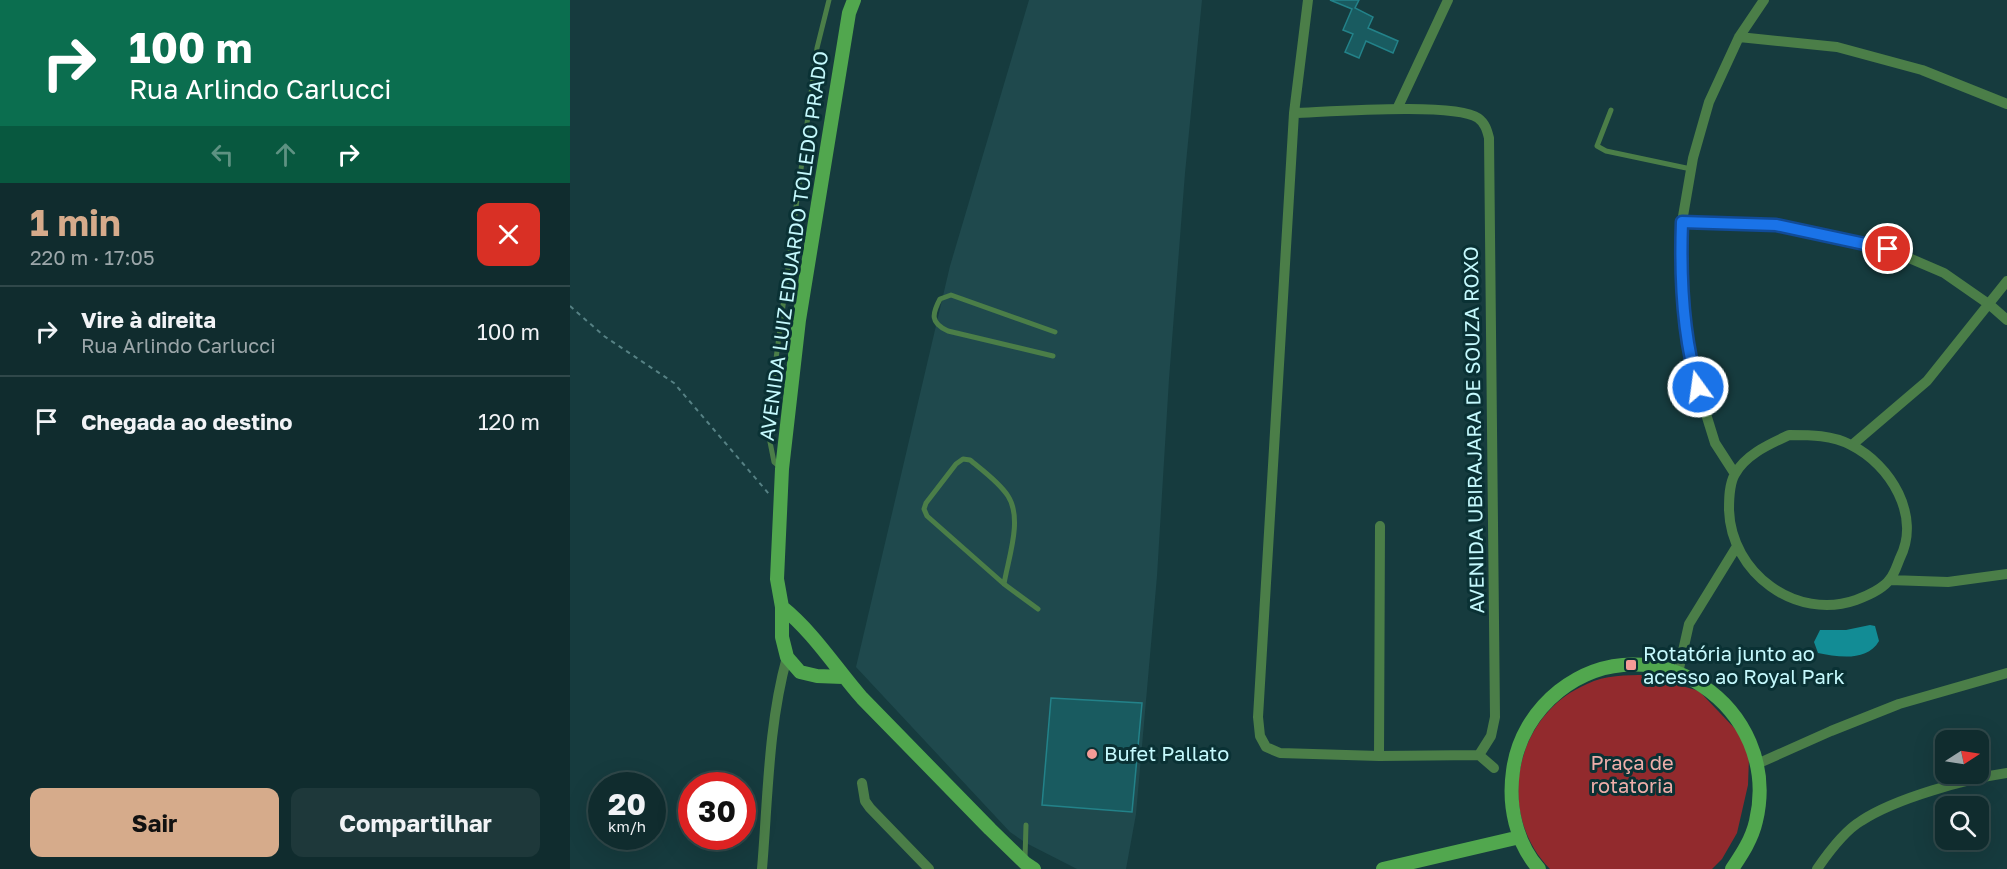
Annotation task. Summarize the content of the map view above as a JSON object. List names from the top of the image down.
{
  "streets": {
    "main road": ["AVENIDA LUIZ EDUARDO TOLEDO PRADO"],
    "street": ["AVENIDA UBIRAJARA DE SOUZA ROXO"]
  },
  "parks": ["Praça de rotatoria"],
  "places": {
    "transit": ["Rotatória junto ao acesso ao Royal Park"],
    "other": ["Bufet Pallato"]
  },
  "north": "right",
  "page": {
    "turn": ["100 m", "Rua Arlindo Carlucci"],
    "heading": ["1 min", "220 m · 17:05"],
    "list": [
      {
        "name": "Vire à direita",
        "note": "Rua Arlindo Carlucci",
        "value": "100 m"
      },
      {
        "name": "Chegada ao destino",
        "value": "120 m"
      }
    ],
    "speed": "20 km/h",
    "limit": "30",
    "buttons": ["Sair", "Compartilhar"]
  }
}
